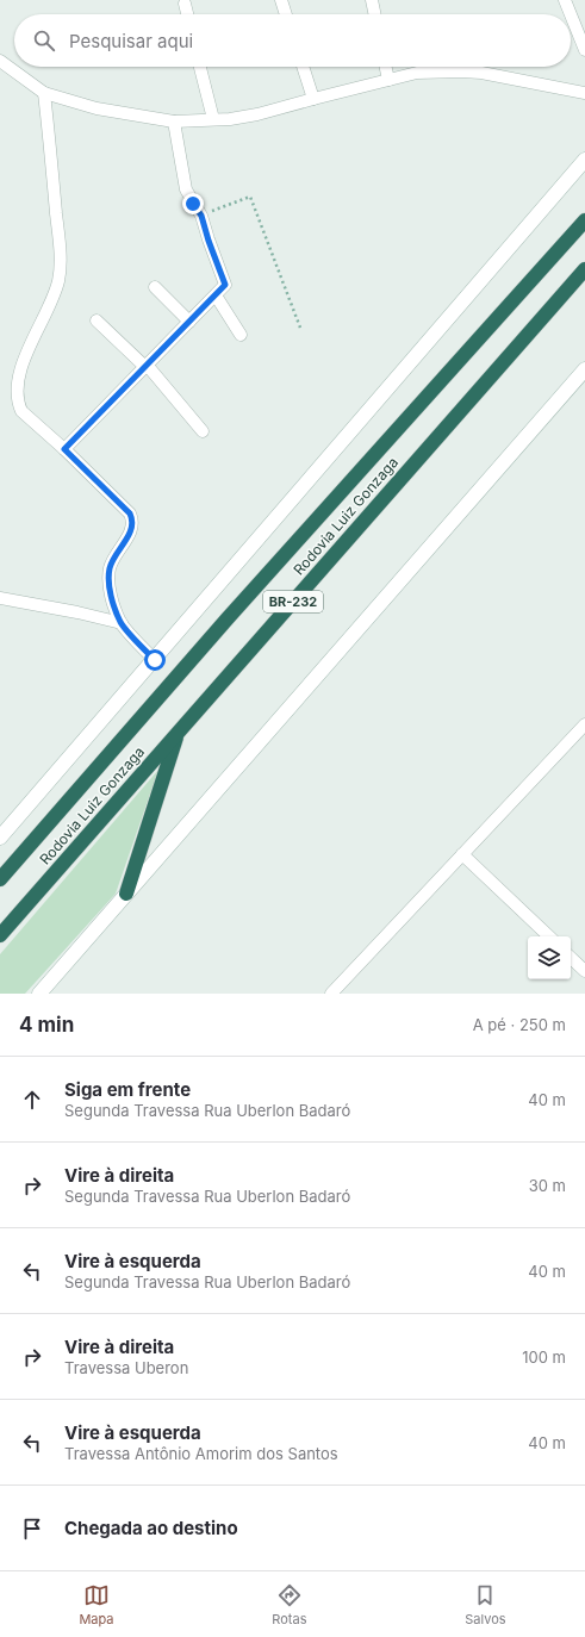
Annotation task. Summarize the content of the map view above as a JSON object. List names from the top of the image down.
{
  "streets": {
    "highway": ["Rodovia Luiz Gonzaga", "BR-232"]
  },
  "page": {
    "search": "Pesquisar aqui",
    "heading": ["4 min", "A pé · 250 m"],
    "list": [
      ["Siga em frente", "Segunda Travessa Rua Uberlon Badaró", "40 m"],
      ["Vire à direita", "Segunda Travessa Rua Uberlon Badaró", "30 m"],
      ["Vire à esquerda", "Segunda Travessa Rua Uberlon Badaró", "40 m"],
      ["Vire à direita", "Travessa Uberon", "100 m"],
      ["Vire à esquerda", "Travessa Antônio Amorim dos Santos", "40 m"],
      "Chegada ao destino"
    ],
    "nav": ["Mapa", "Rotas", "Salvos"]
  }
}
